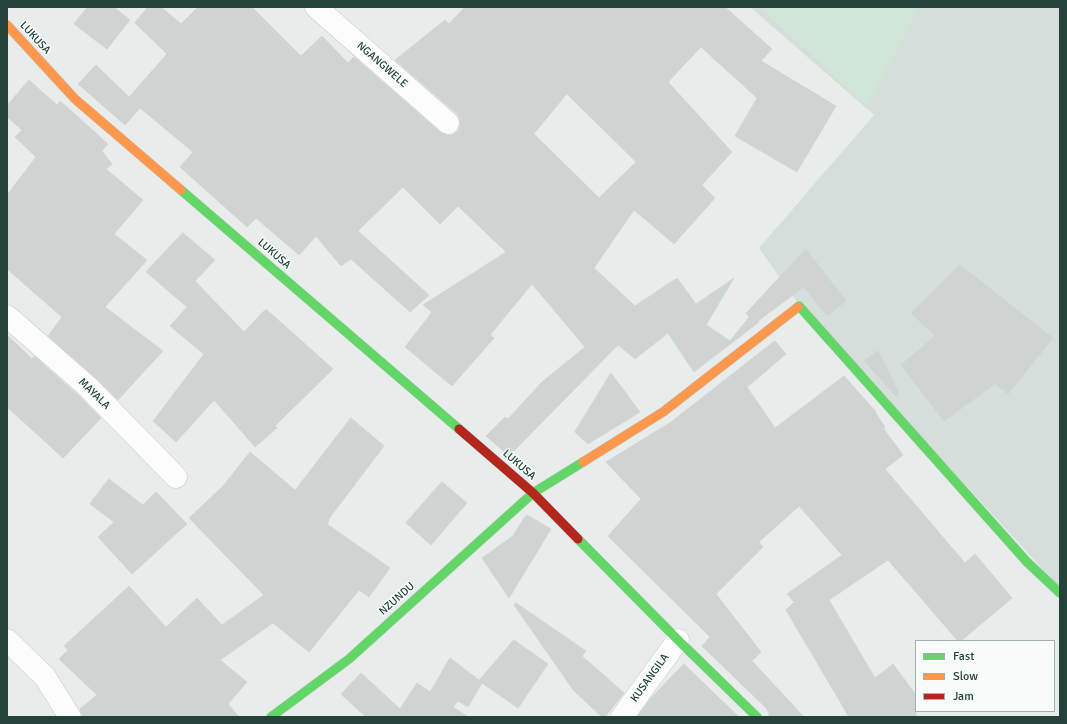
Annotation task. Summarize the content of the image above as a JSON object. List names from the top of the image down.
{
  "streets": {
    "street": [
      "LUKUSA",
      "NGANGWELE",
      "MAYALA",
      "NZUNDU",
      "KUSANGILA"
    ]
  },
  "crossings": [
    ["LUKUSA", "NZUNDU"],
    ["LUKUSA", "KUSANGILA"]
  ],
  "legend": ["Fast", "Slow", "Jam"]
}
